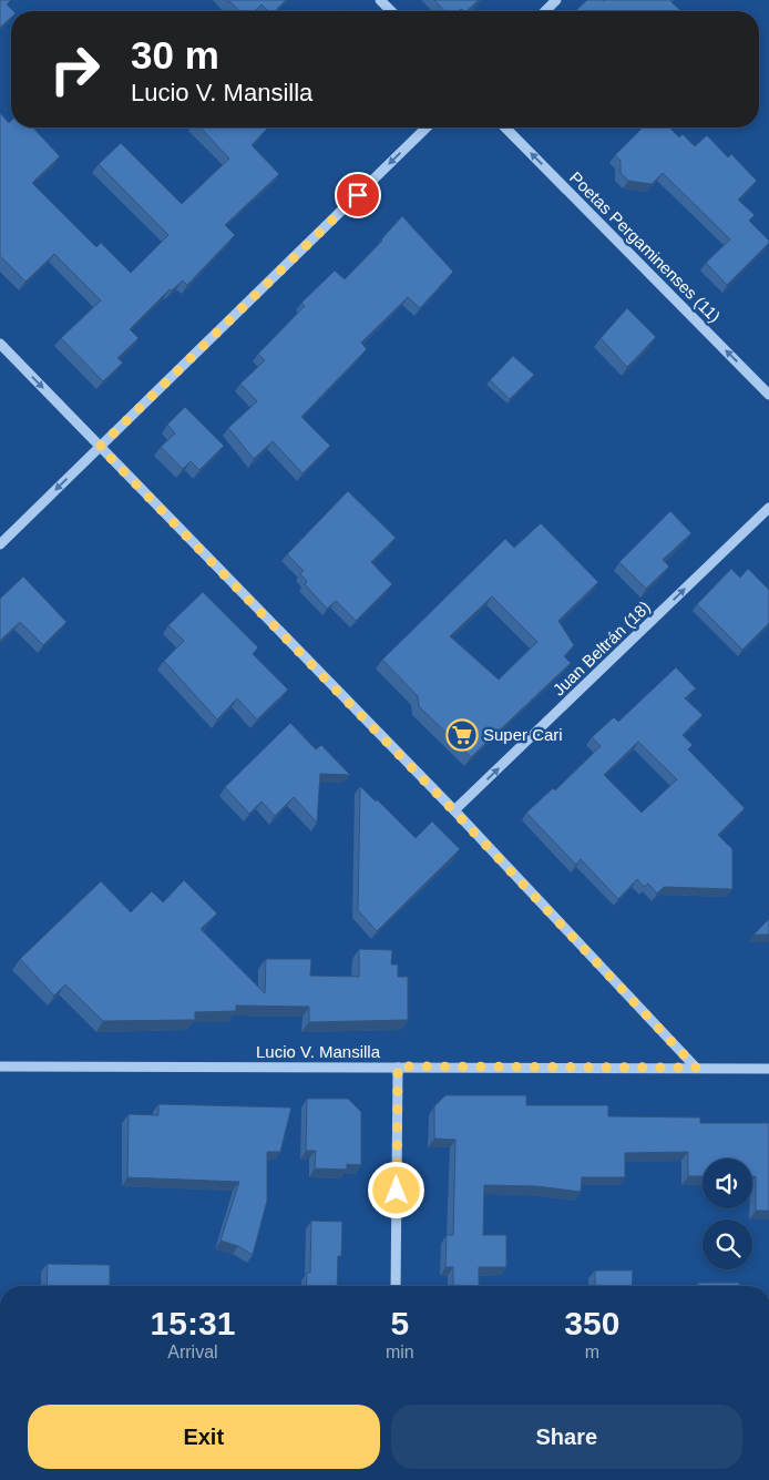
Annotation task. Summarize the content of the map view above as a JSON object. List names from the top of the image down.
{
  "streets": {
    "street": ["Poetas Pergaminenses (11)", "Juan Beltrán (18)", "Lucio V. Mansilla"]
  },
  "one_way": ["Poetas Pergaminenses (11)", "Juan Beltrán (18)"],
  "places": {
    "supermarket": ["Super Cari"]
  },
  "page": {
    "turn": ["30 m", "Lucio V. Mansilla"],
    "eta": [
      "15:31",
      "Arrival",
      "5",
      "min",
      "350",
      "m"
    ],
    "buttons": ["Exit", "Share"]
  }
}
